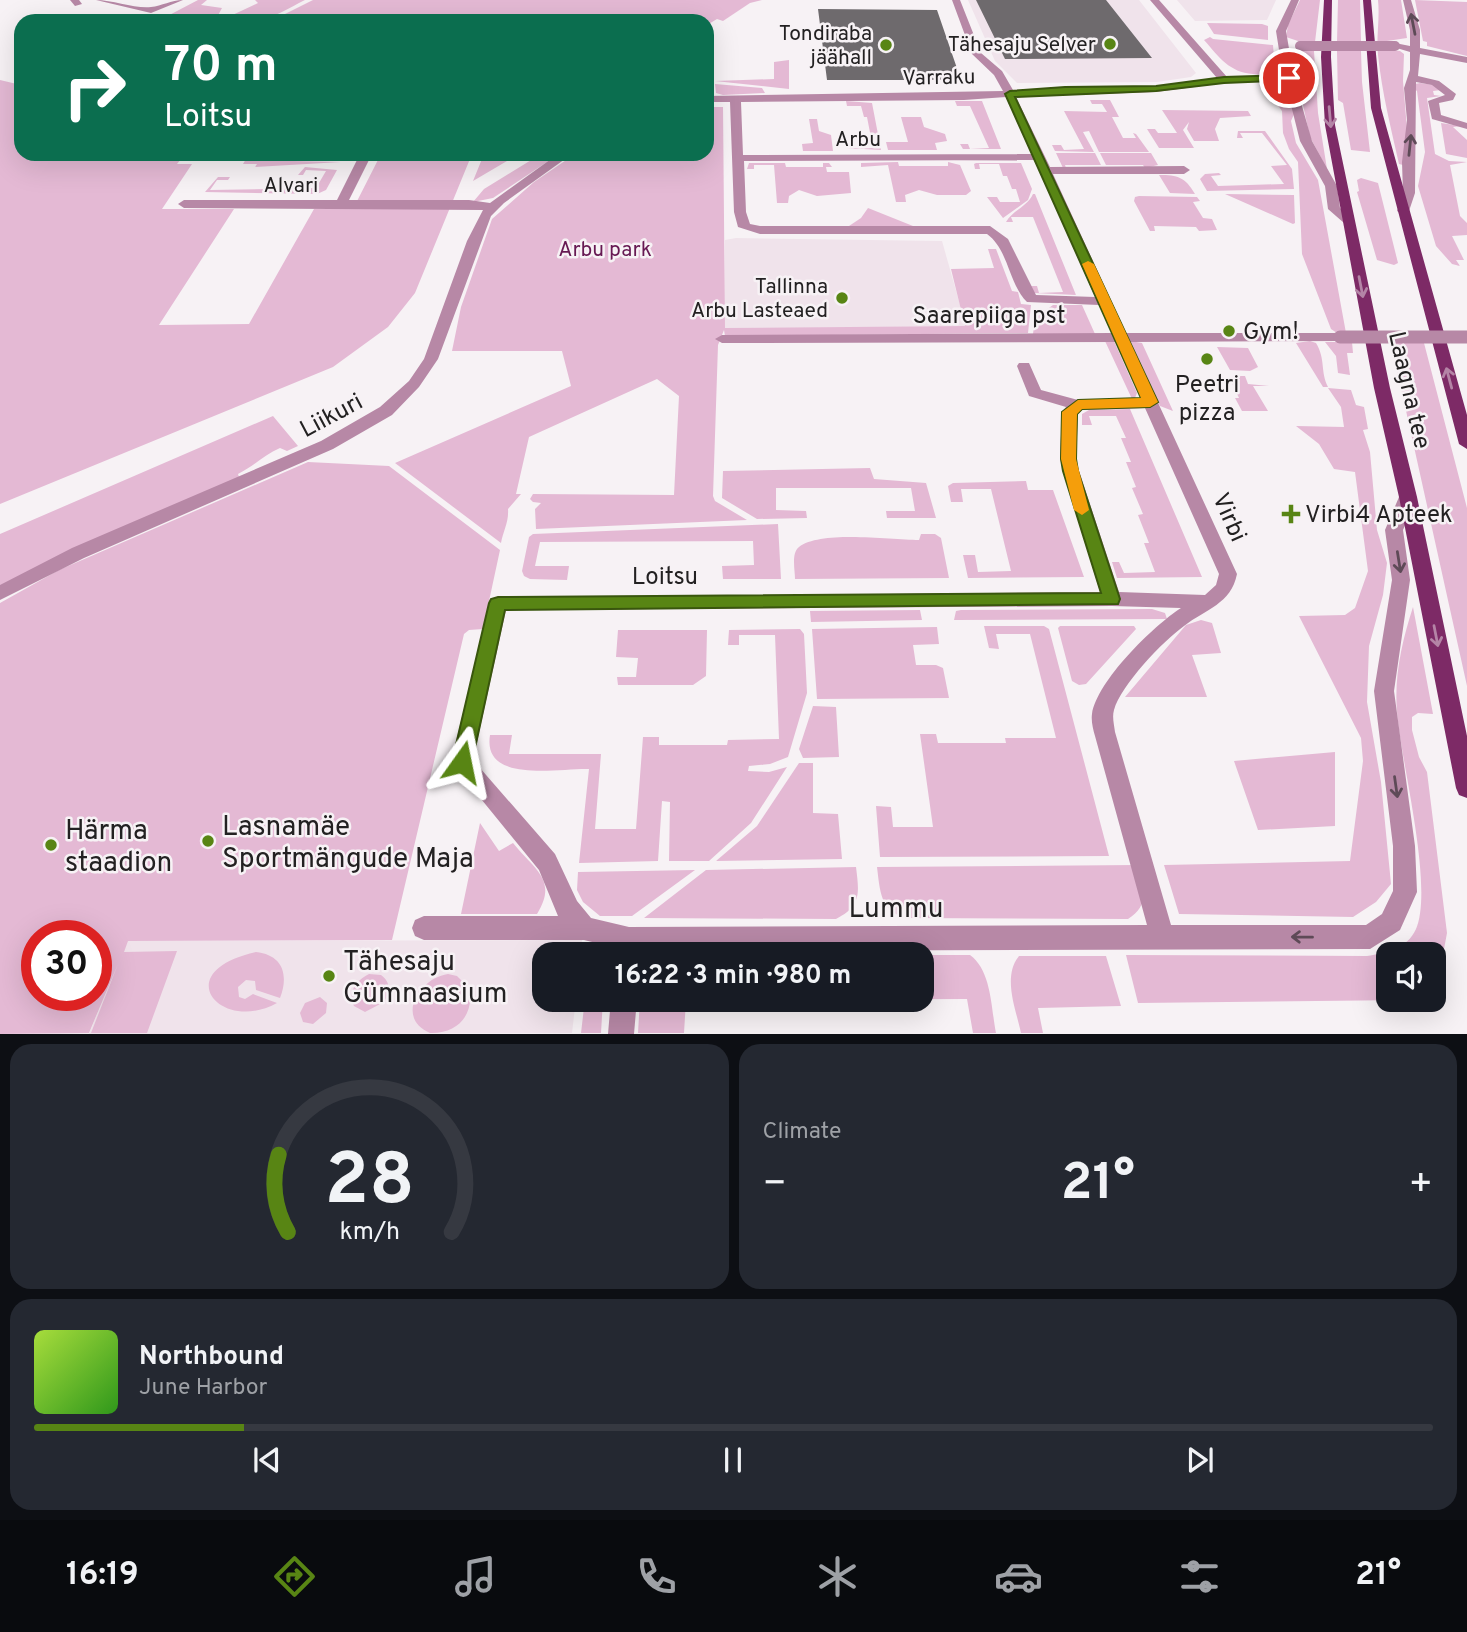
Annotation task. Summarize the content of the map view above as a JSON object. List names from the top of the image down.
{
  "streets": {
    "main road": ["Laagna tee"],
    "street": [
      "Varraku",
      "Arbu",
      "Alvari",
      "Saarepiiga pst",
      "Liikuri",
      "Virbi",
      "Loitsu",
      "Lummu"
    ]
  },
  "crossings": [
    ["Varraku", "Virbi"],
    ["Arbu", "Virbi"],
    ["Saarepiiga pst", "Virbi"],
    ["Laagna tee", "Lummu"],
    ["Virbi", "Loitsu"],
    ["Virbi", "Lummu"],
    ["Loitsu", "Lummu"]
  ],
  "parks": ["Arbu park"],
  "places": {
    "other": [
      "Tähesaju Selver",
      "Tondiraba jäähall",
      "Tallinna Arbu Lasteaed",
      "Gym!",
      "Peetri pizza",
      "Lasnamäe Sportmängude Maja",
      "Härma staadion",
      "Tähesaju Gümnaasium"
    ],
    "health": ["Virbi4 Apteek"]
  },
  "page": {
    "turn": ["70 m", "Loitsu"],
    "limit": "30",
    "trip": "16:22 · 3 min · 980 m",
    "tile": "Climate",
    "heat": ["−", "21°", "+"],
    "song": ["Northbound", "June Harbor"],
    "tabs": ["16:19", "21°"],
    "gauge": ["28", "km/h"]
  }
}
